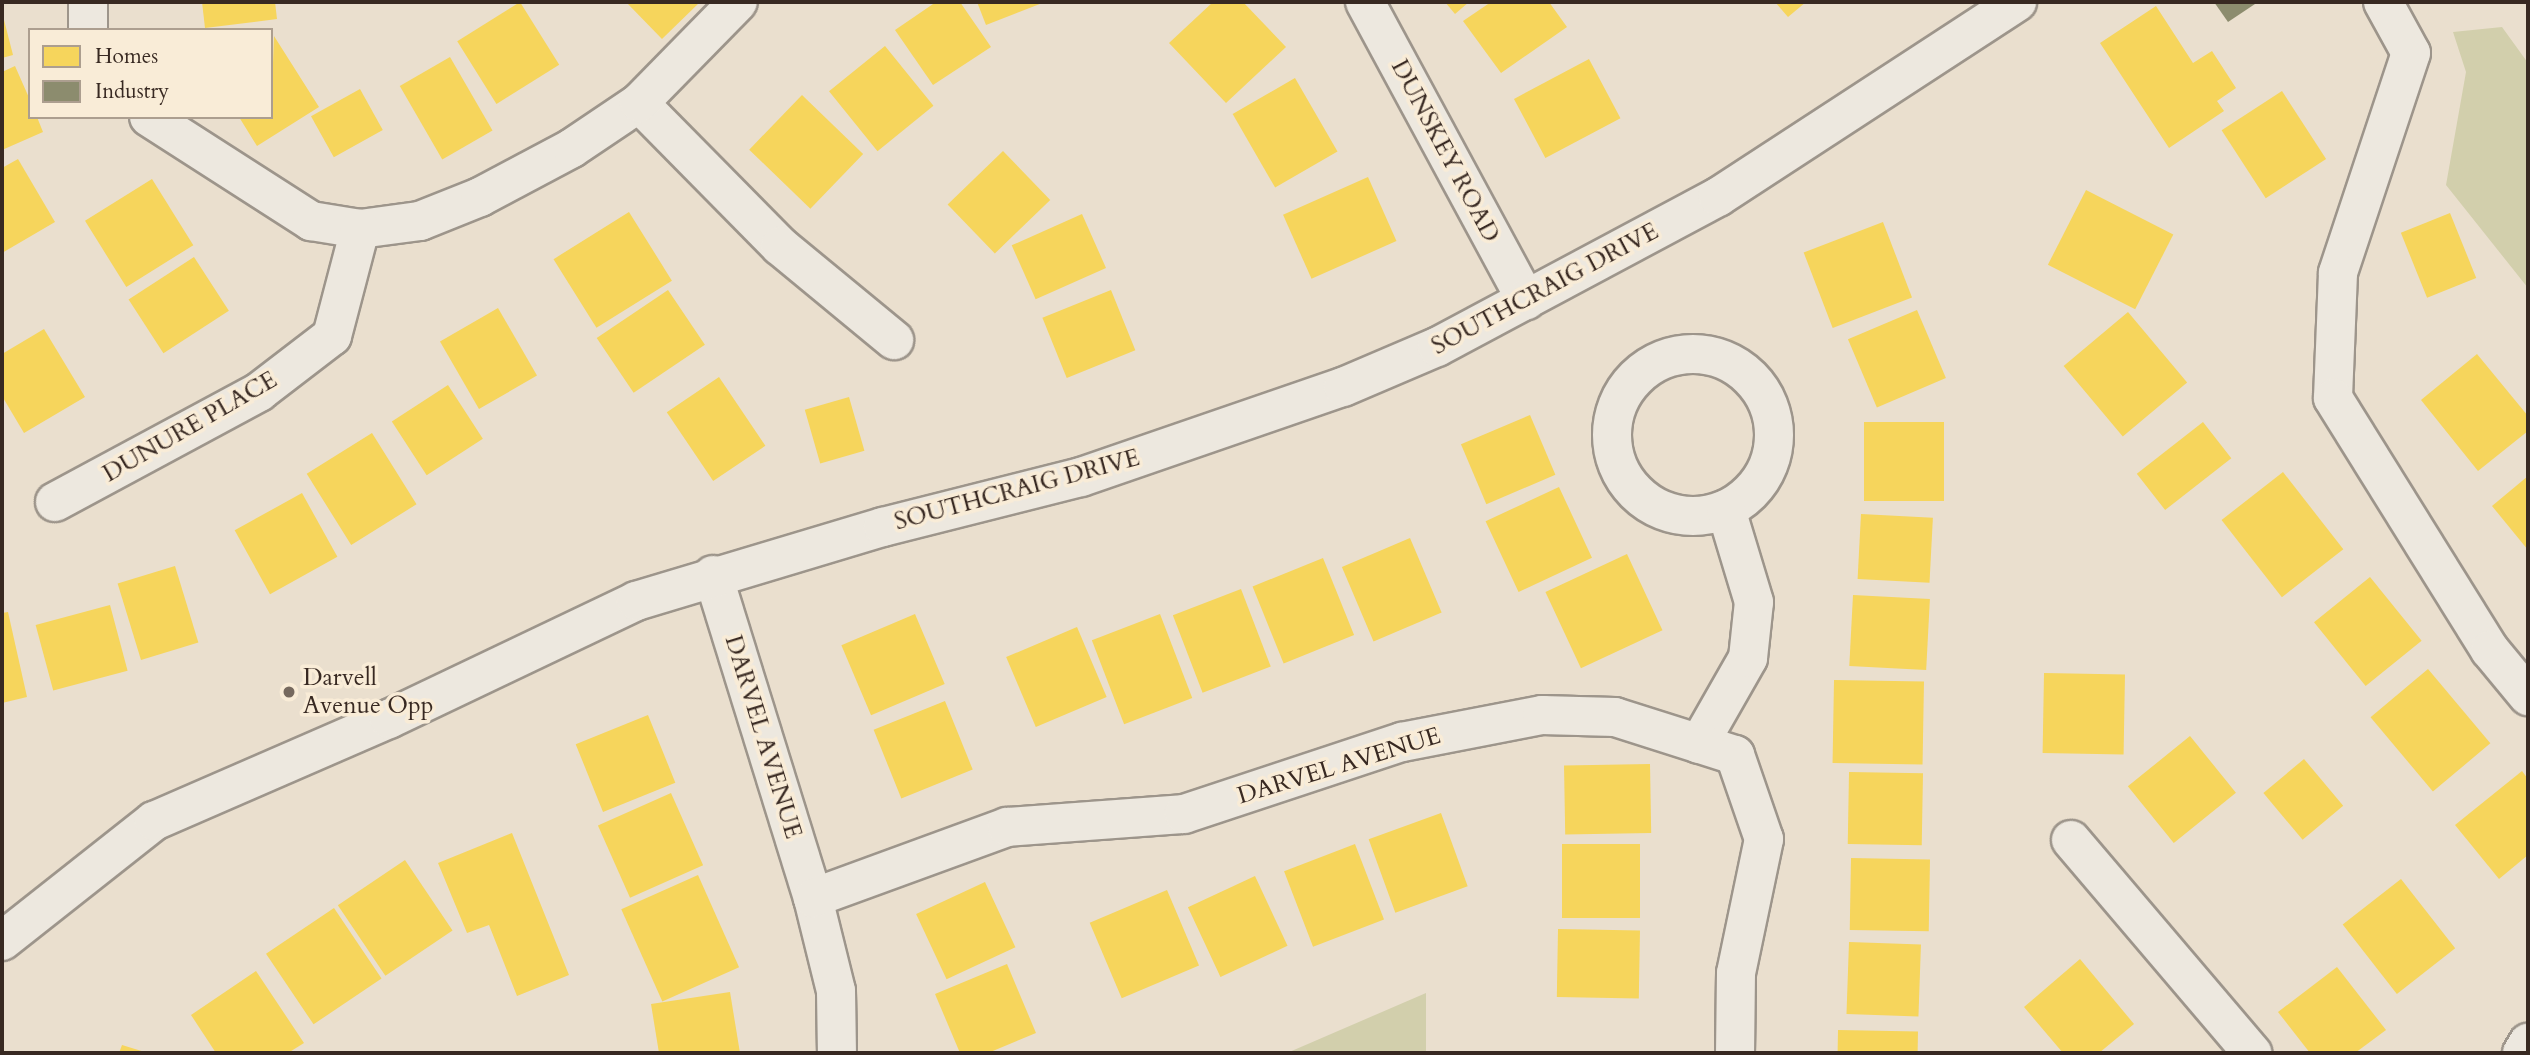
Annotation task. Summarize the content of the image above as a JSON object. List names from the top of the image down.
{
  "streets": {
    "street": [
      "DUNSKEY ROAD",
      "SOUTHCRAIG DRIVE",
      "DUNURE PLACE",
      "DARVEL AVENUE"
    ]
  },
  "crossings": [
    ["DUNSKEY ROAD", "SOUTHCRAIG DRIVE"],
    ["SOUTHCRAIG DRIVE", "DARVEL AVENUE"]
  ],
  "places": ["Darvell Avenue Opp"],
  "legend": ["Homes", "Industry"]
}
